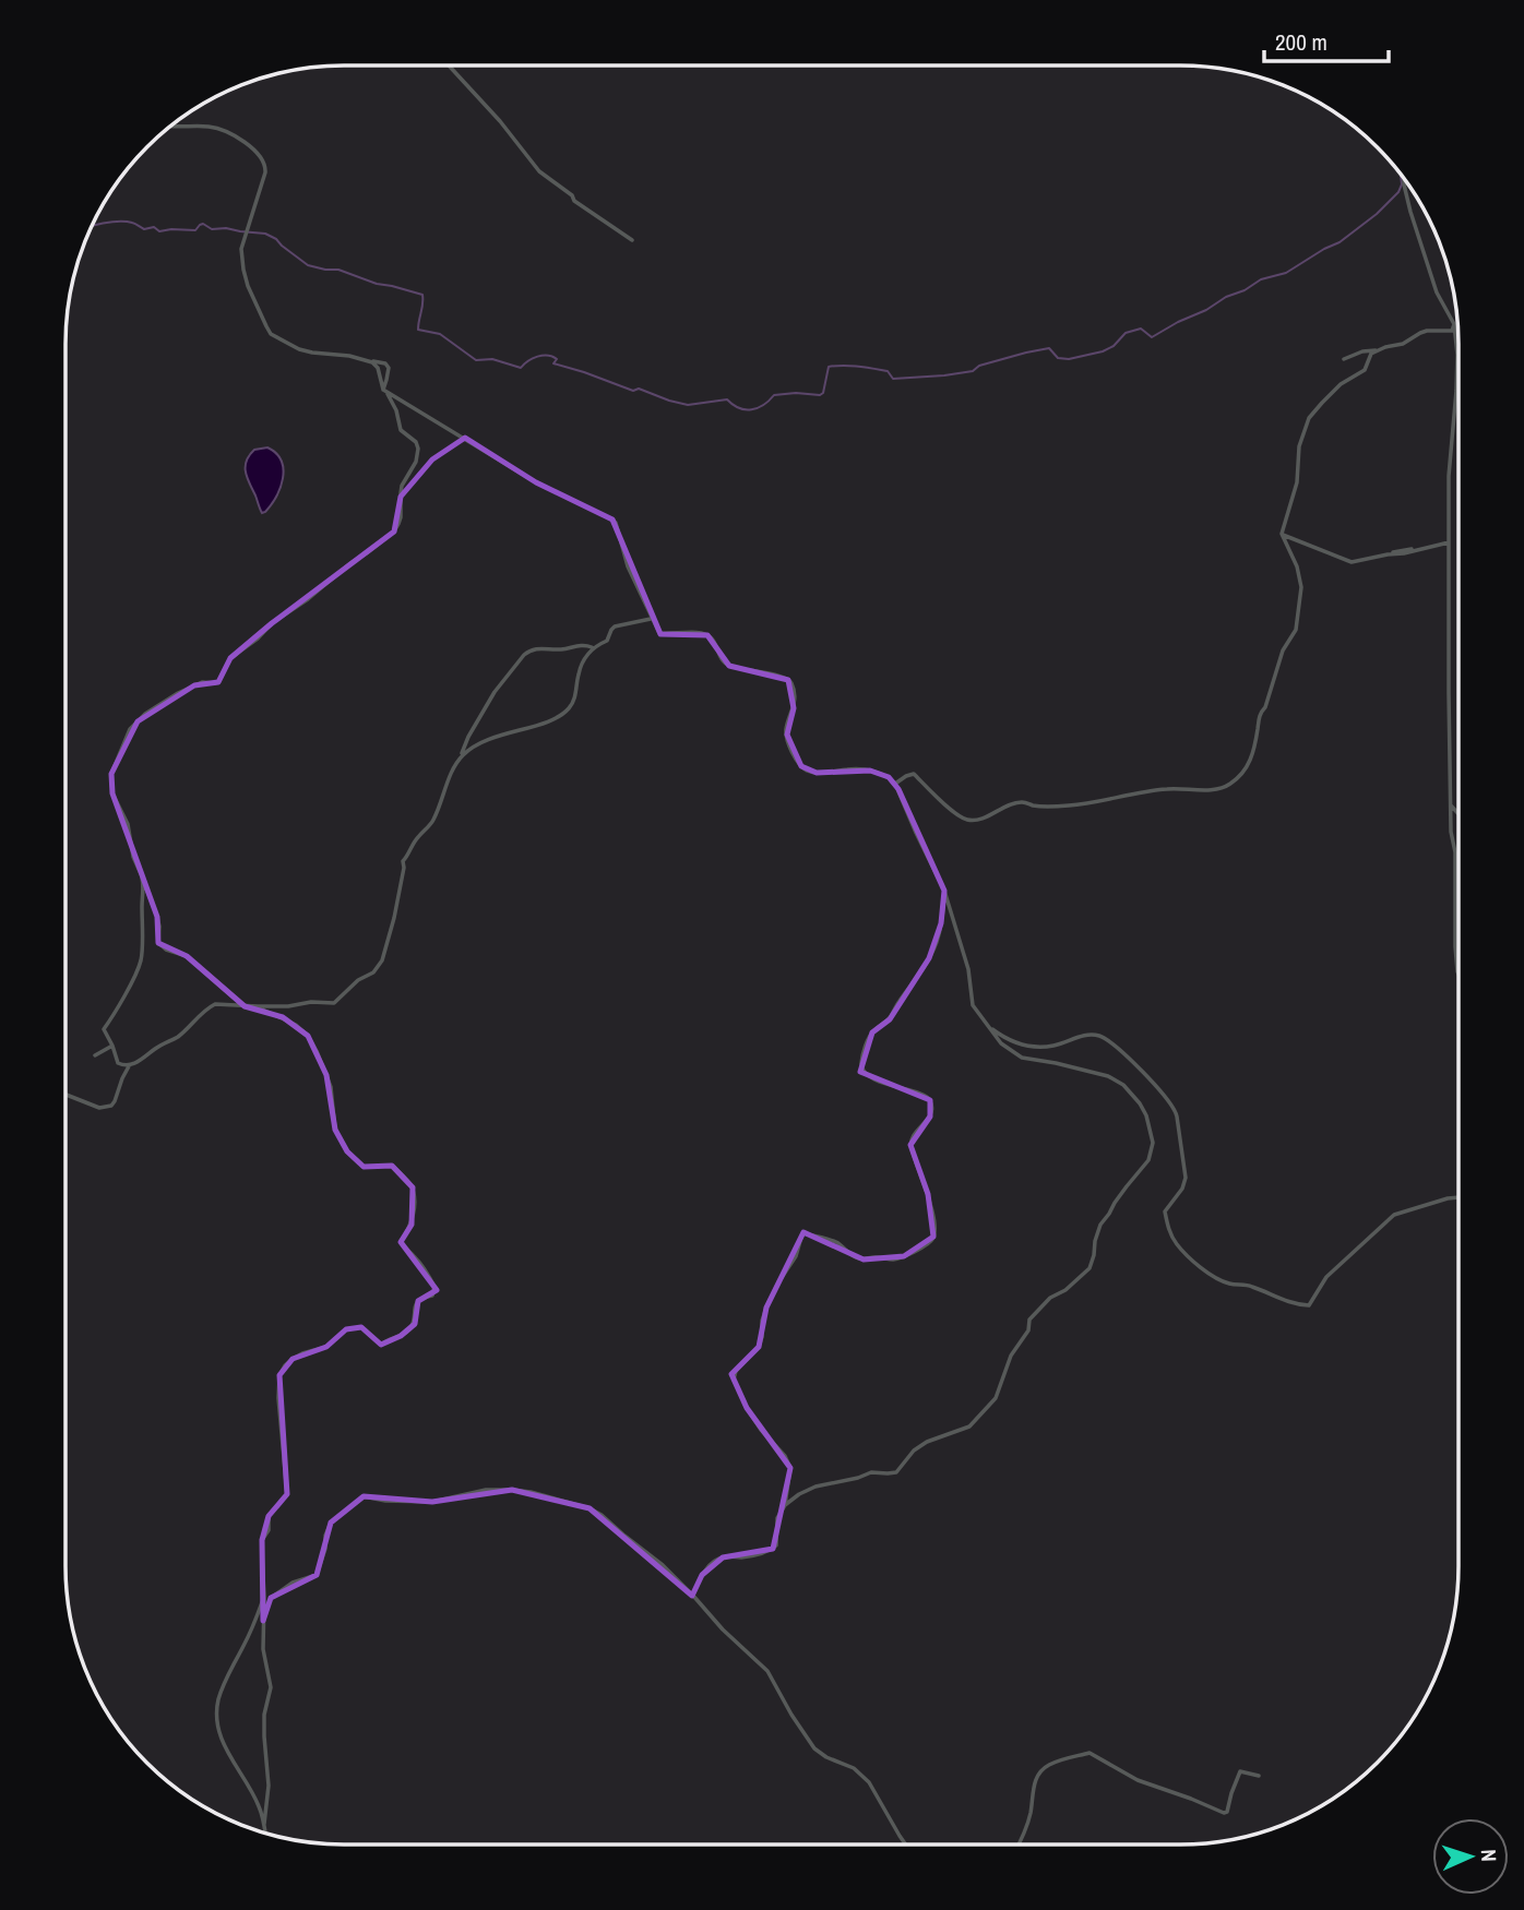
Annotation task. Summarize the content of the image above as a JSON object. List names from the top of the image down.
{
  "scale_bar": "200 m",
  "north": "right"
}
